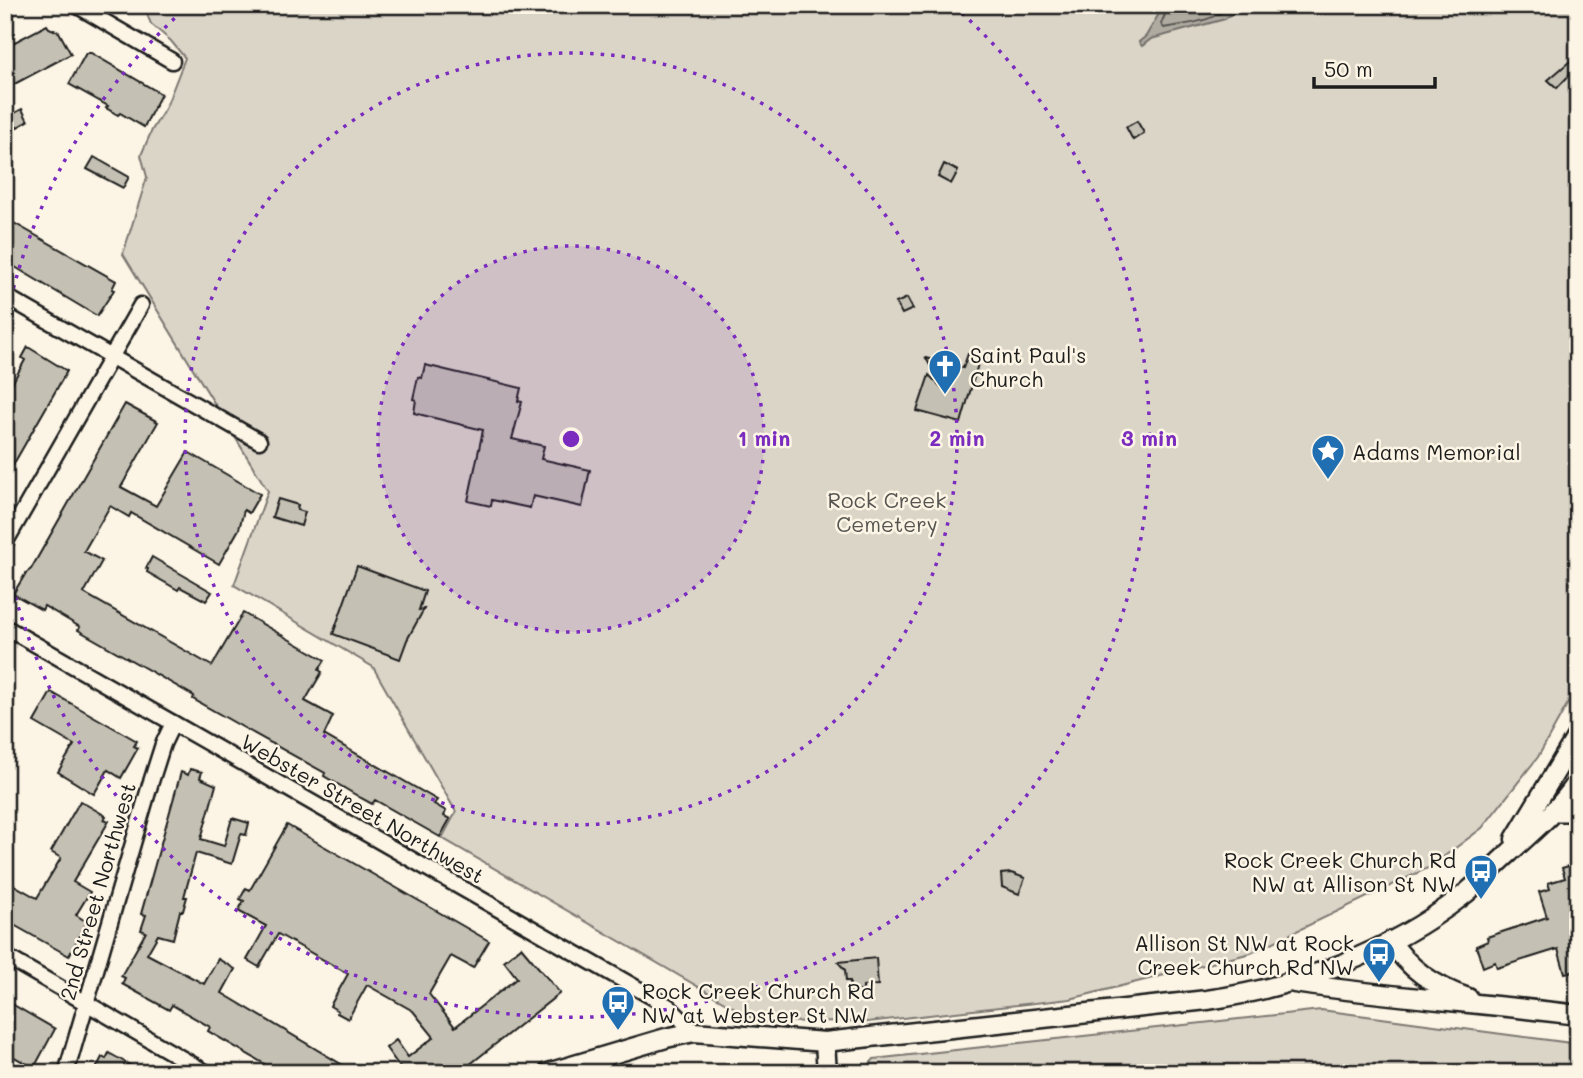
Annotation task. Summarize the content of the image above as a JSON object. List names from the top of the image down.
{
  "streets": {
    "street": ["Webster Street Northwest", "2nd Street Northwest"]
  },
  "crossings": [
    ["Webster Street Northwest", "2nd Street Northwest"]
  ],
  "parks": ["Rock Creek Cemetery"],
  "places": {
    "church": ["Saint Paul's Church"],
    "place": ["Adams Memorial"],
    "bus stop": ["Rock Creek Church Rd NW at Allison St NW", "Allison St NW at Rock Creek Church Rd NW", "Rock Creek Church Rd NW at Webster St NW"]
  },
  "scale_bar": "50 m",
  "rings": ["1 min", "2 min", "3 min"]
}
